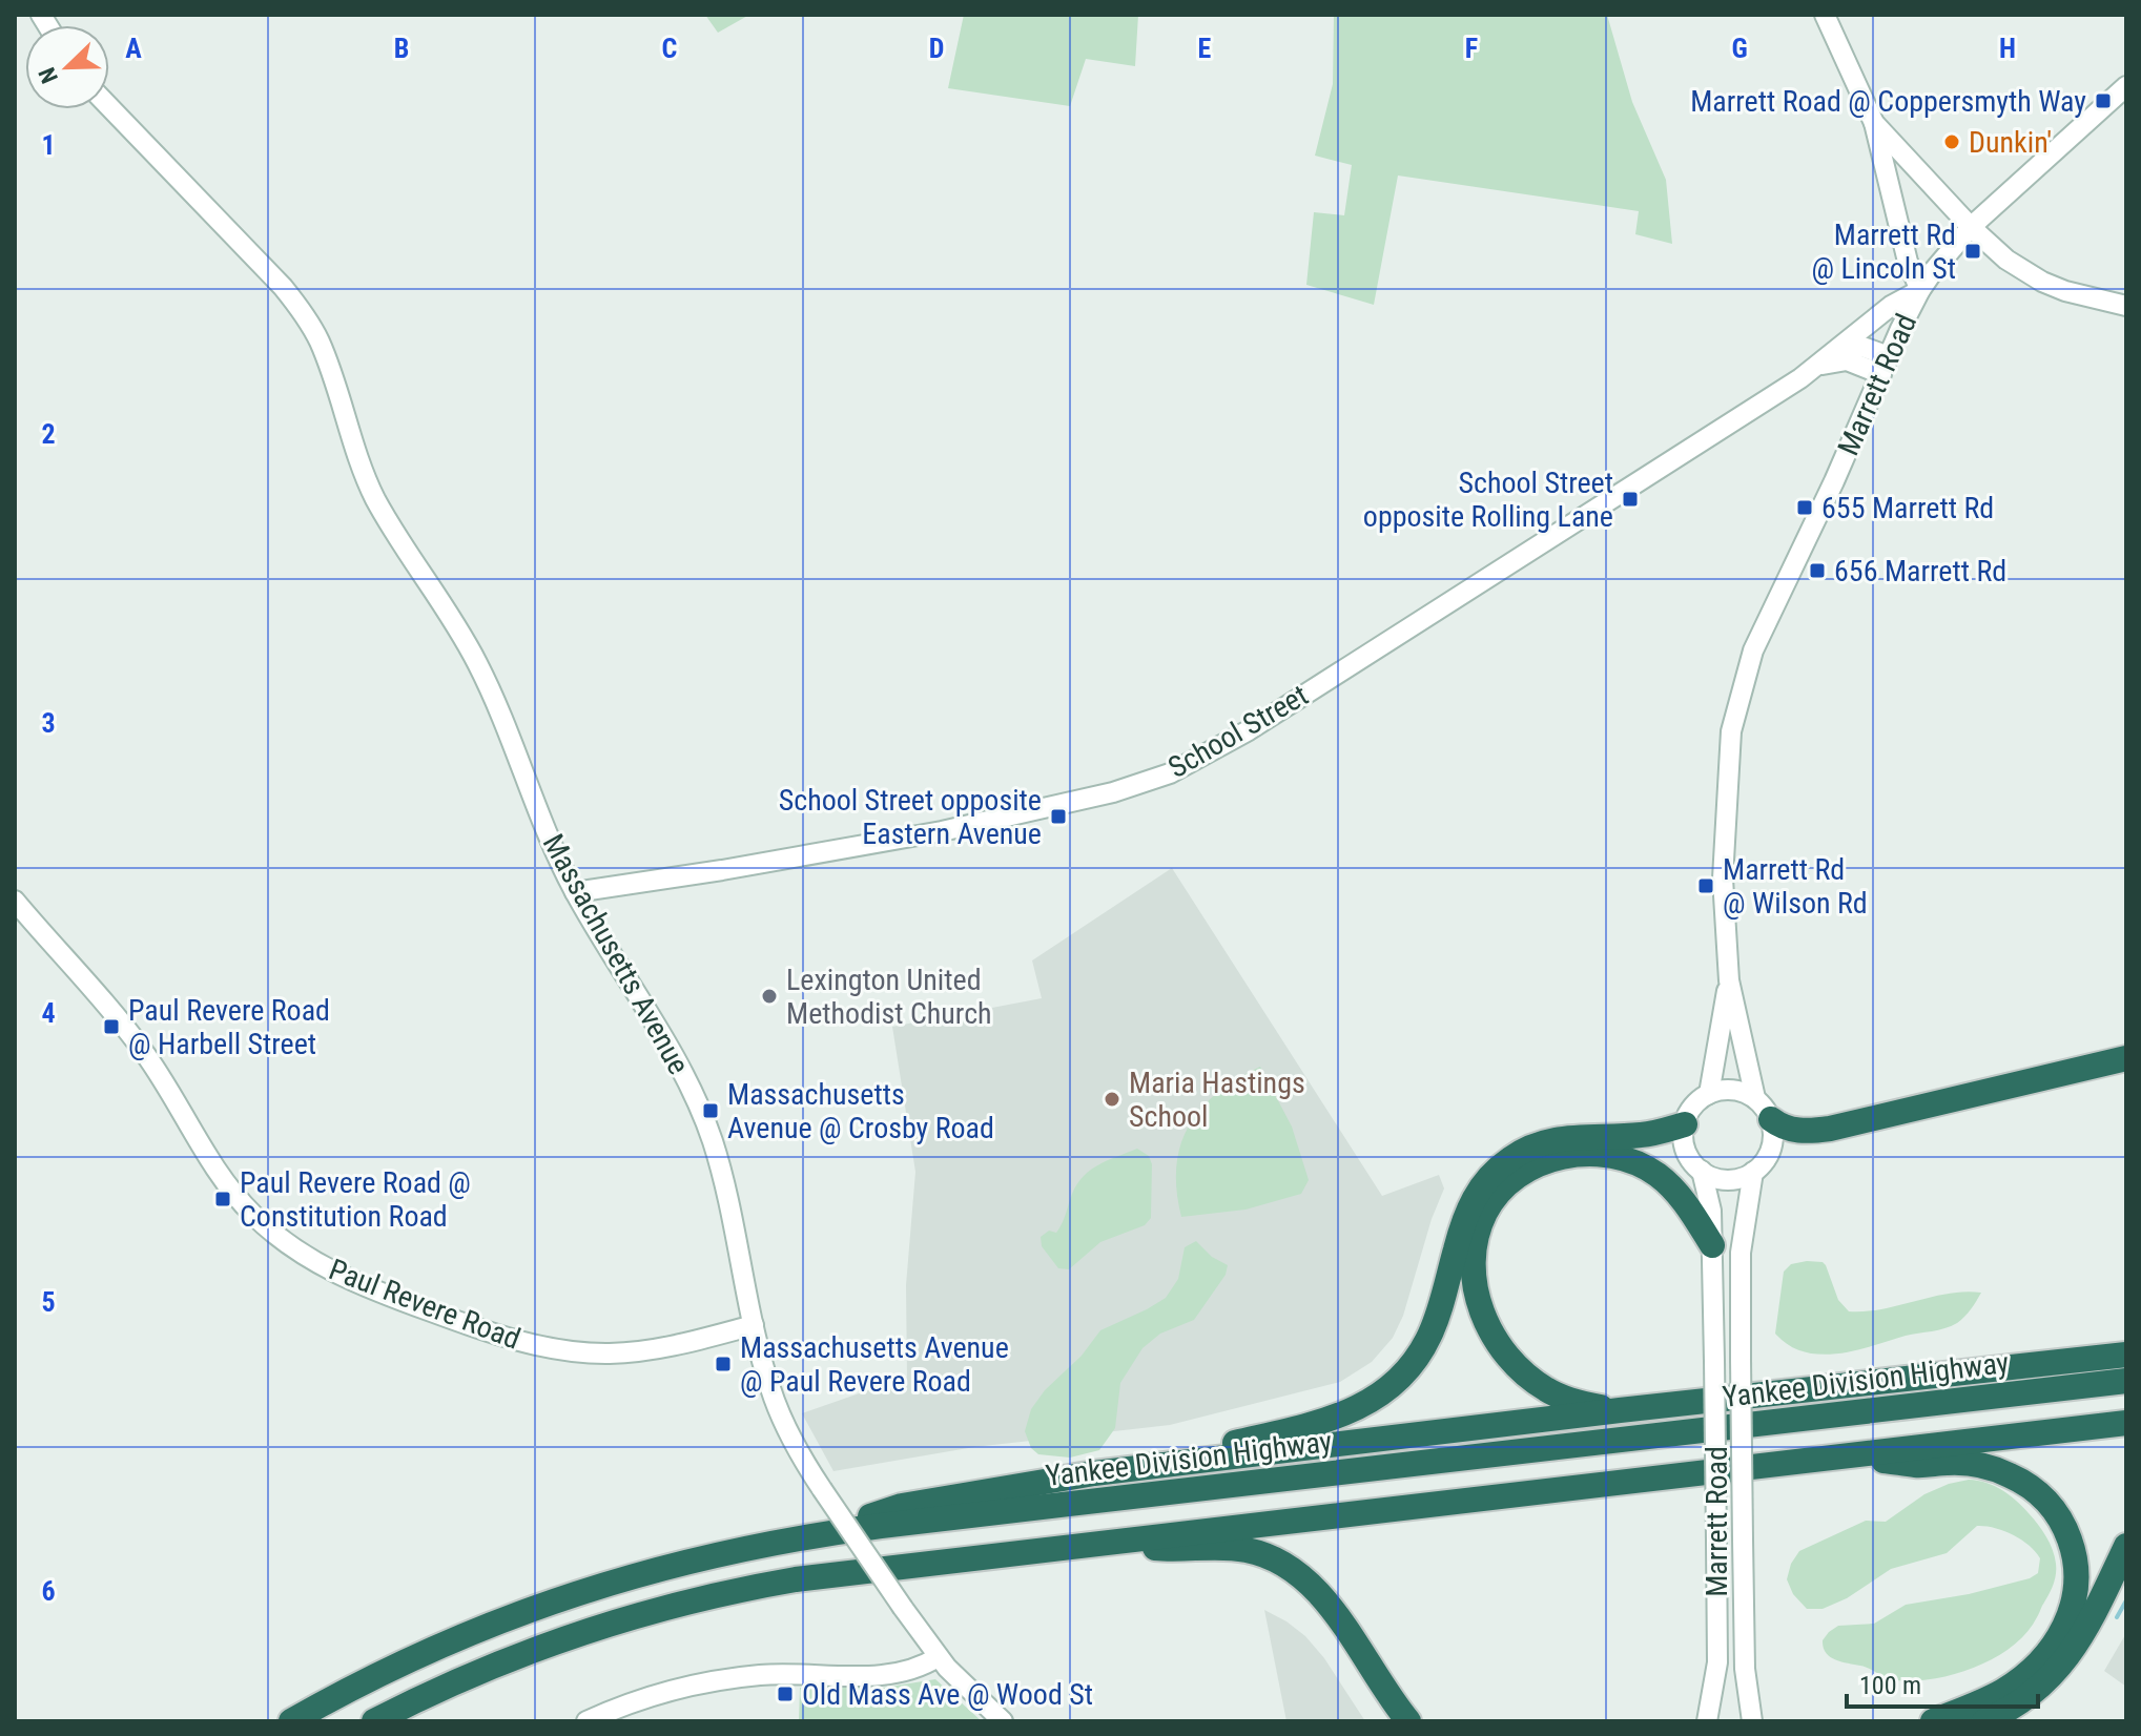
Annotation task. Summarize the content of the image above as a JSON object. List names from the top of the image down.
{
  "streets": {
    "highway": ["Yankee Division Highway"],
    "main road": [
      "Marrett Road",
      "School Street",
      "Massachusetts Avenue",
      "Paul Revere Road"
    ]
  },
  "crossings": [
    ["Marrett Road", "School Street"],
    ["School Street", "Massachusetts Avenue"],
    ["Massachusetts Avenue", "Paul Revere Road"]
  ],
  "places": {
    "transit": [
      "Marrett Road @ Coppersmyth Way",
      "Marrett Rd @ Lincoln St",
      "School Street opposite Rolling Lane",
      "655 Marrett Rd",
      "656 Marrett Rd",
      "School Street opposite Eastern Avenue",
      "Marrett Rd @ Wilson Rd",
      "Paul Revere Road @ Harbell Street",
      "Massachusetts Avenue @ Crosby Road",
      "Paul Revere Road @ Constitution Road",
      "Massachusetts Avenue @ Paul Revere Road",
      "Old Mass Ave @ Wood St"
    ],
    "other": ["Dunkin'", "Lexington United Methodist Church", "Maria Hastings School"]
  },
  "scale_bar": "100 m",
  "north": "bottom left",
  "grid": {
    "columns": [
      "A",
      "B",
      "C",
      "D",
      "E",
      "F",
      "G",
      "H"
    ],
    "rows": [
      "1",
      "2",
      "3",
      "4",
      "5",
      "6"
    ]
  }
}
